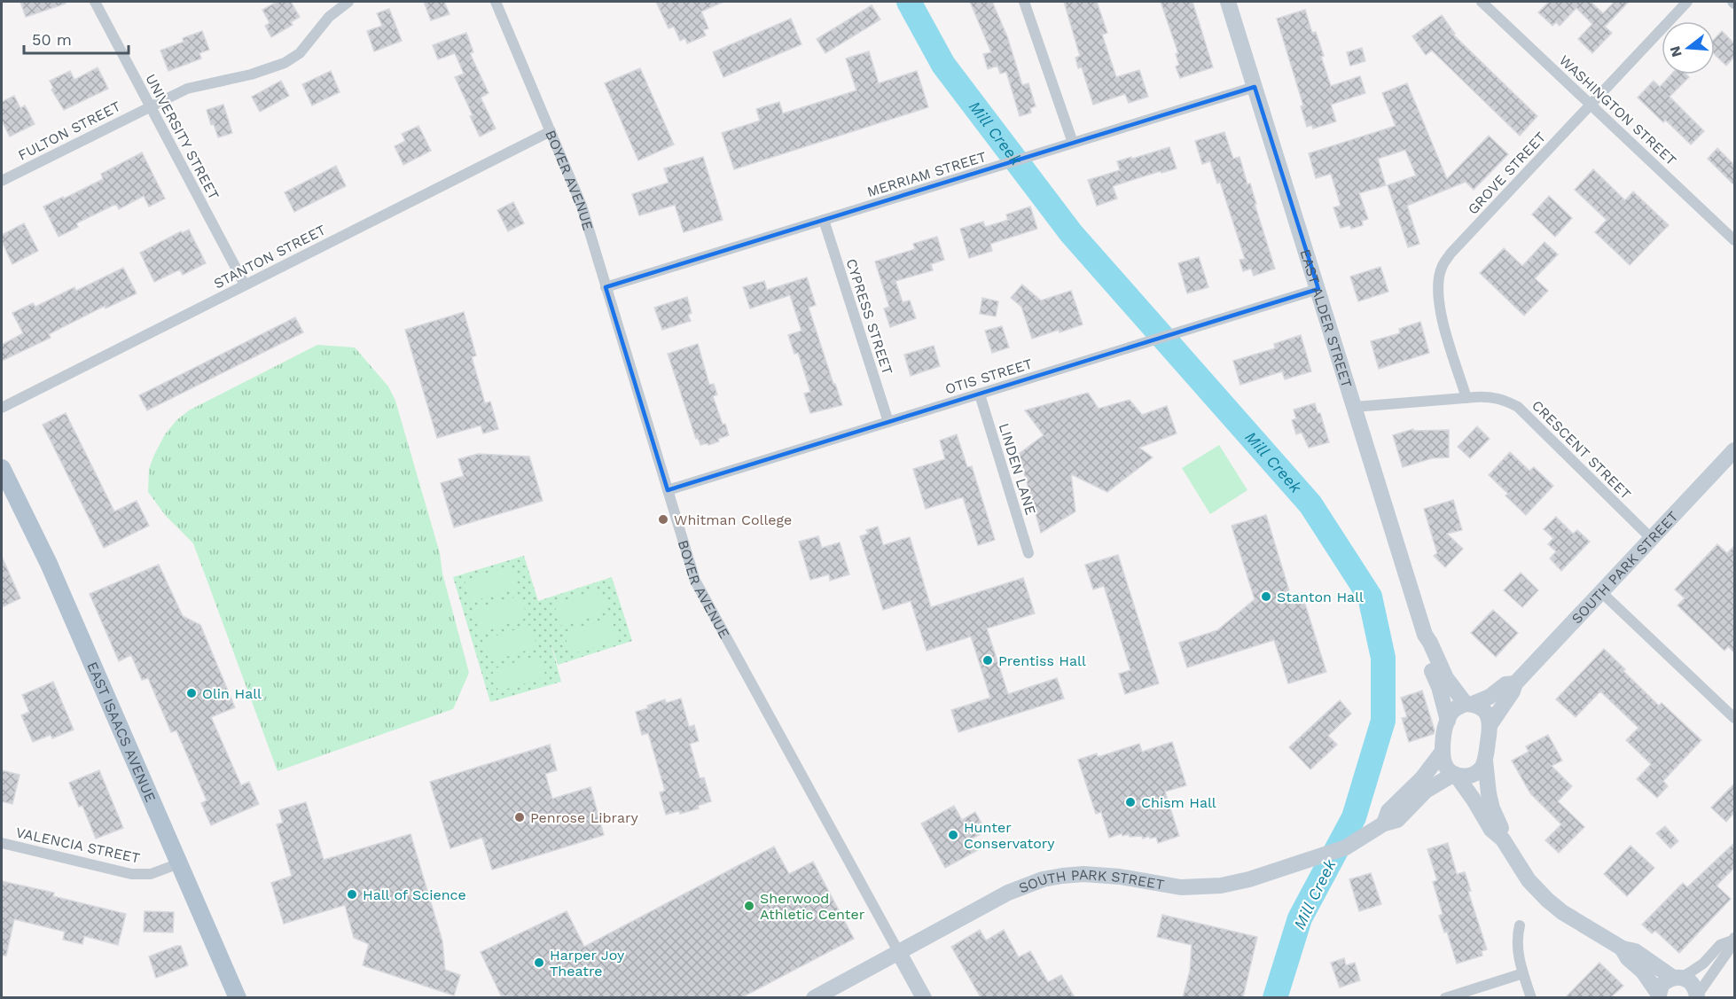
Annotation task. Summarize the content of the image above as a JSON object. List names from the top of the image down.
{
  "streets": {
    "main road": [
      "BOYER AVENUE",
      "EAST ALDER STREET",
      "SOUTH PARK STREET",
      "EAST ISAACS AVENUE"
    ],
    "street": [
      "WASHINGTON STREET",
      "FULTON STREET",
      "UNIVERSITY STREET",
      "GROVE STREET",
      "MERRIAM STREET",
      "STANTON STREET",
      "CYPRESS STREET",
      "OTIS STREET",
      "CRESCENT STREET",
      "LINDEN LANE",
      "VALENCIA STREET"
    ]
  },
  "crossings": [
    ["WASHINGTON STREET", "GROVE STREET"],
    ["FULTON STREET", "UNIVERSITY STREET"],
    ["UNIVERSITY STREET", "STANTON STREET"],
    ["GROVE STREET", "CRESCENT STREET"],
    ["MERRIAM STREET", "BOYER AVENUE"],
    ["MERRIAM STREET", "CYPRESS STREET"],
    ["MERRIAM STREET", "EAST ALDER STREET"],
    ["BOYER AVENUE", "STANTON STREET"],
    ["BOYER AVENUE", "OTIS STREET"],
    ["BOYER AVENUE", "SOUTH PARK STREET"],
    ["CYPRESS STREET", "OTIS STREET"],
    ["EAST ALDER STREET", "OTIS STREET"],
    ["EAST ALDER STREET", "CRESCENT STREET"],
    ["EAST ALDER STREET", "SOUTH PARK STREET"],
    ["OTIS STREET", "LINDEN LANE"],
    ["CRESCENT STREET", "SOUTH PARK STREET"],
    ["EAST ISAACS AVENUE", "VALENCIA STREET"]
  ],
  "water": ["Mill Creek"],
  "places": [
    "Whitman College",
    "Stanton Hall",
    "Prentiss Hall",
    "Olin Hall",
    "Chism Hall",
    "Penrose Library",
    "Hunter Conservatory",
    "Hall of Science",
    "Sherwood Athletic Center",
    "Harper Joy Theatre"
  ],
  "scale_bar": "50 m",
  "north": "left"
}
